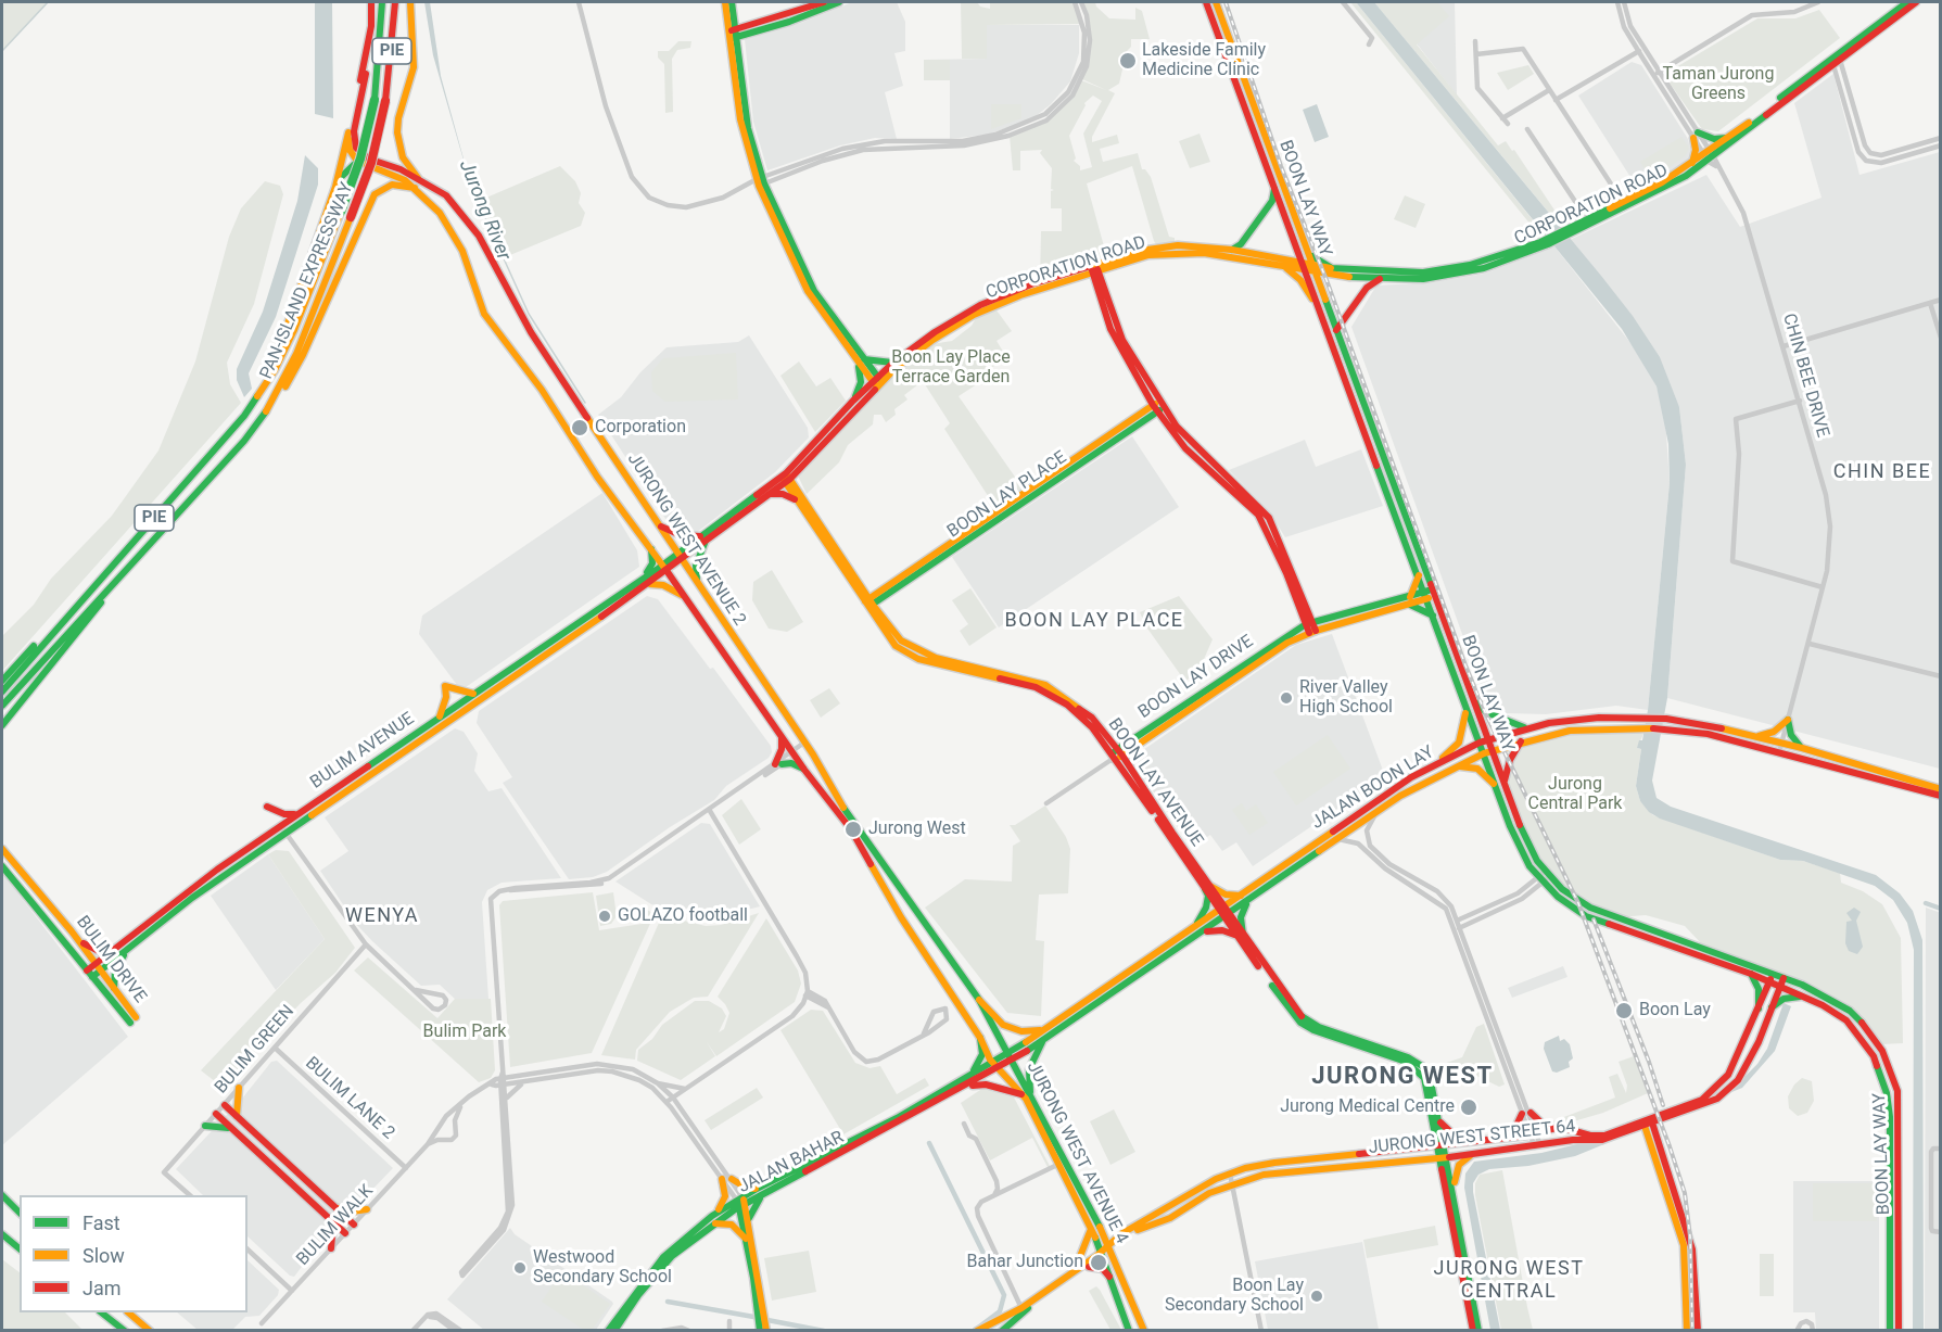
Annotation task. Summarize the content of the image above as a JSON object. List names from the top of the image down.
{
  "streets": {
    "main road": [
      "PIE",
      "BOON LAY WAY",
      "CORPORATION ROAD",
      "PAN-ISLAND EXPRESSWAY",
      "BOON LAY PLACE",
      "JURONG WEST AVENUE 2",
      "BOON LAY DRIVE",
      "BULIM AVENUE",
      "BOON LAY AVENUE",
      "JALAN BOON LAY",
      "BULIM DRIVE",
      "JURONG WEST STREET 64",
      "JURONG WEST AVENUE 4",
      "JALAN BAHAR"
    ],
    "street": [
      "CHIN BEE DRIVE",
      "BULIM GREEN",
      "BULIM LANE 2",
      "BULIM WALK"
    ]
  },
  "crossings": [
    ["BOON LAY WAY", "CORPORATION ROAD"],
    ["BOON LAY WAY", "BOON LAY DRIVE"],
    ["BOON LAY WAY", "JALAN BOON LAY"],
    ["BOON LAY WAY", "JURONG WEST STREET 64"],
    ["CORPORATION ROAD", "CHIN BEE DRIVE"],
    ["CORPORATION ROAD", "JURONG WEST AVENUE 2"],
    ["CORPORATION ROAD", "BULIM AVENUE"],
    ["CORPORATION ROAD", "BOON LAY AVENUE"],
    ["CHIN BEE DRIVE", "JALAN BOON LAY"],
    ["BOON LAY PLACE", "BOON LAY AVENUE"],
    ["JURONG WEST AVENUE 2", "BULIM AVENUE"],
    ["JURONG WEST AVENUE 2", "JALAN BOON LAY"],
    ["JURONG WEST AVENUE 2", "JURONG WEST AVENUE 4"],
    ["JURONG WEST AVENUE 2", "JALAN BAHAR"],
    ["BOON LAY DRIVE", "BOON LAY AVENUE"],
    ["BULIM AVENUE", "BULIM DRIVE"],
    ["BOON LAY AVENUE", "JALAN BOON LAY"],
    ["BOON LAY AVENUE", "JURONG WEST STREET 64"],
    ["JALAN BOON LAY", "JURONG WEST AVENUE 4"],
    ["JALAN BOON LAY", "JALAN BAHAR"],
    ["BULIM GREEN", "BULIM LANE 2"],
    ["BULIM LANE 2", "BULIM WALK"],
    ["JURONG WEST STREET 64", "JURONG WEST AVENUE 4"],
    ["JURONG WEST AVENUE 4", "JALAN BAHAR"]
  ],
  "districts": [
    "CHIN BEE",
    "BOON LAY PLACE",
    "WENYA",
    "JURONG WEST",
    "JURONG WEST CENTRAL"
  ],
  "water": ["Jurong River"],
  "parks": [
    "Taman Jurong Greens",
    "Boon Lay Place Terrace Garden",
    "Jurong Central Park",
    "Bulim Park"
  ],
  "places": [
    "Lakeside Family Medicine Clinic",
    "Corporation",
    "River Valley High School",
    "Jurong West",
    "GOLAZO football",
    "Boon Lay",
    "Jurong Medical Centre",
    "Bahar Junction",
    "Westwood Secondary School",
    "Boon Lay Secondary School"
  ],
  "legend": ["Fast", "Slow", "Jam"]
}
